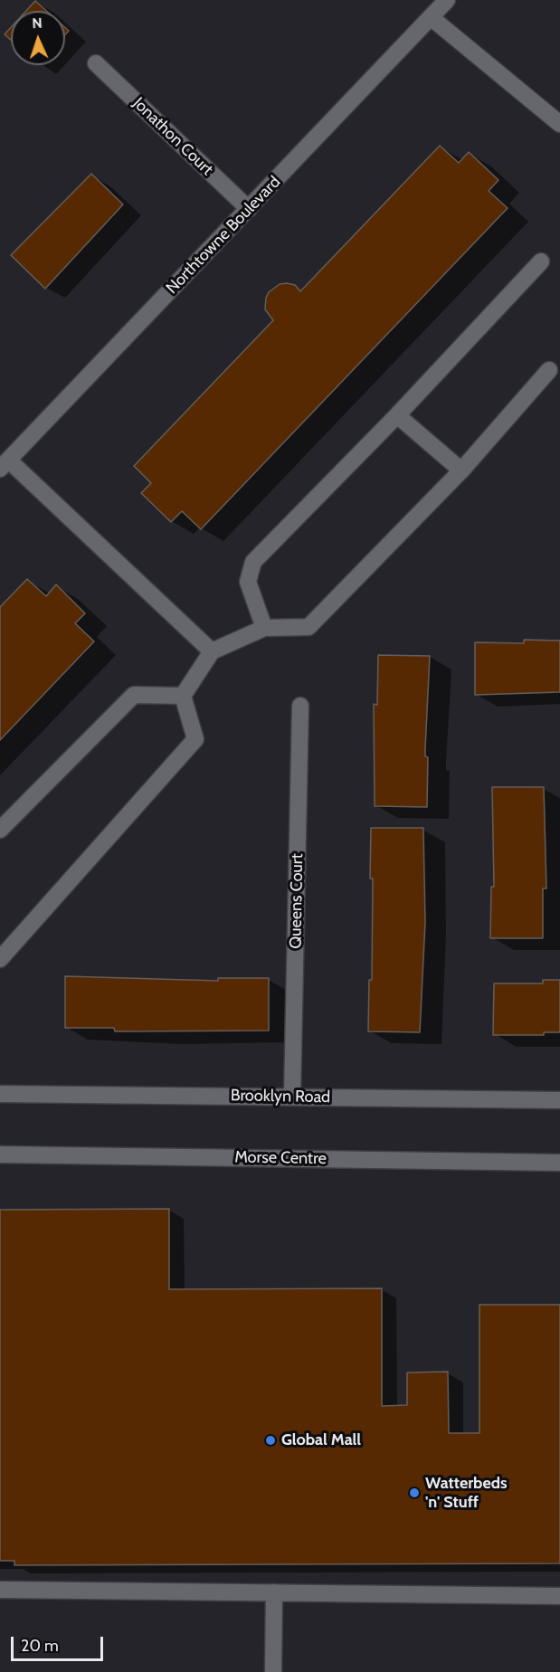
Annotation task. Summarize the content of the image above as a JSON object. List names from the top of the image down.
{
  "streets": {
    "street": [
      "Jonathon Court",
      "Northtowne Boulevard",
      "Queens Court",
      "Brooklyn Road",
      "Morse Centre"
    ]
  },
  "crossings": [
    ["Jonathon Court", "Northtowne Boulevard"],
    ["Queens Court", "Brooklyn Road"]
  ],
  "places": ["Global Mall", "Watterbeds 'n' Stuff"],
  "scale_bar": "20 m",
  "north": "top"
}
